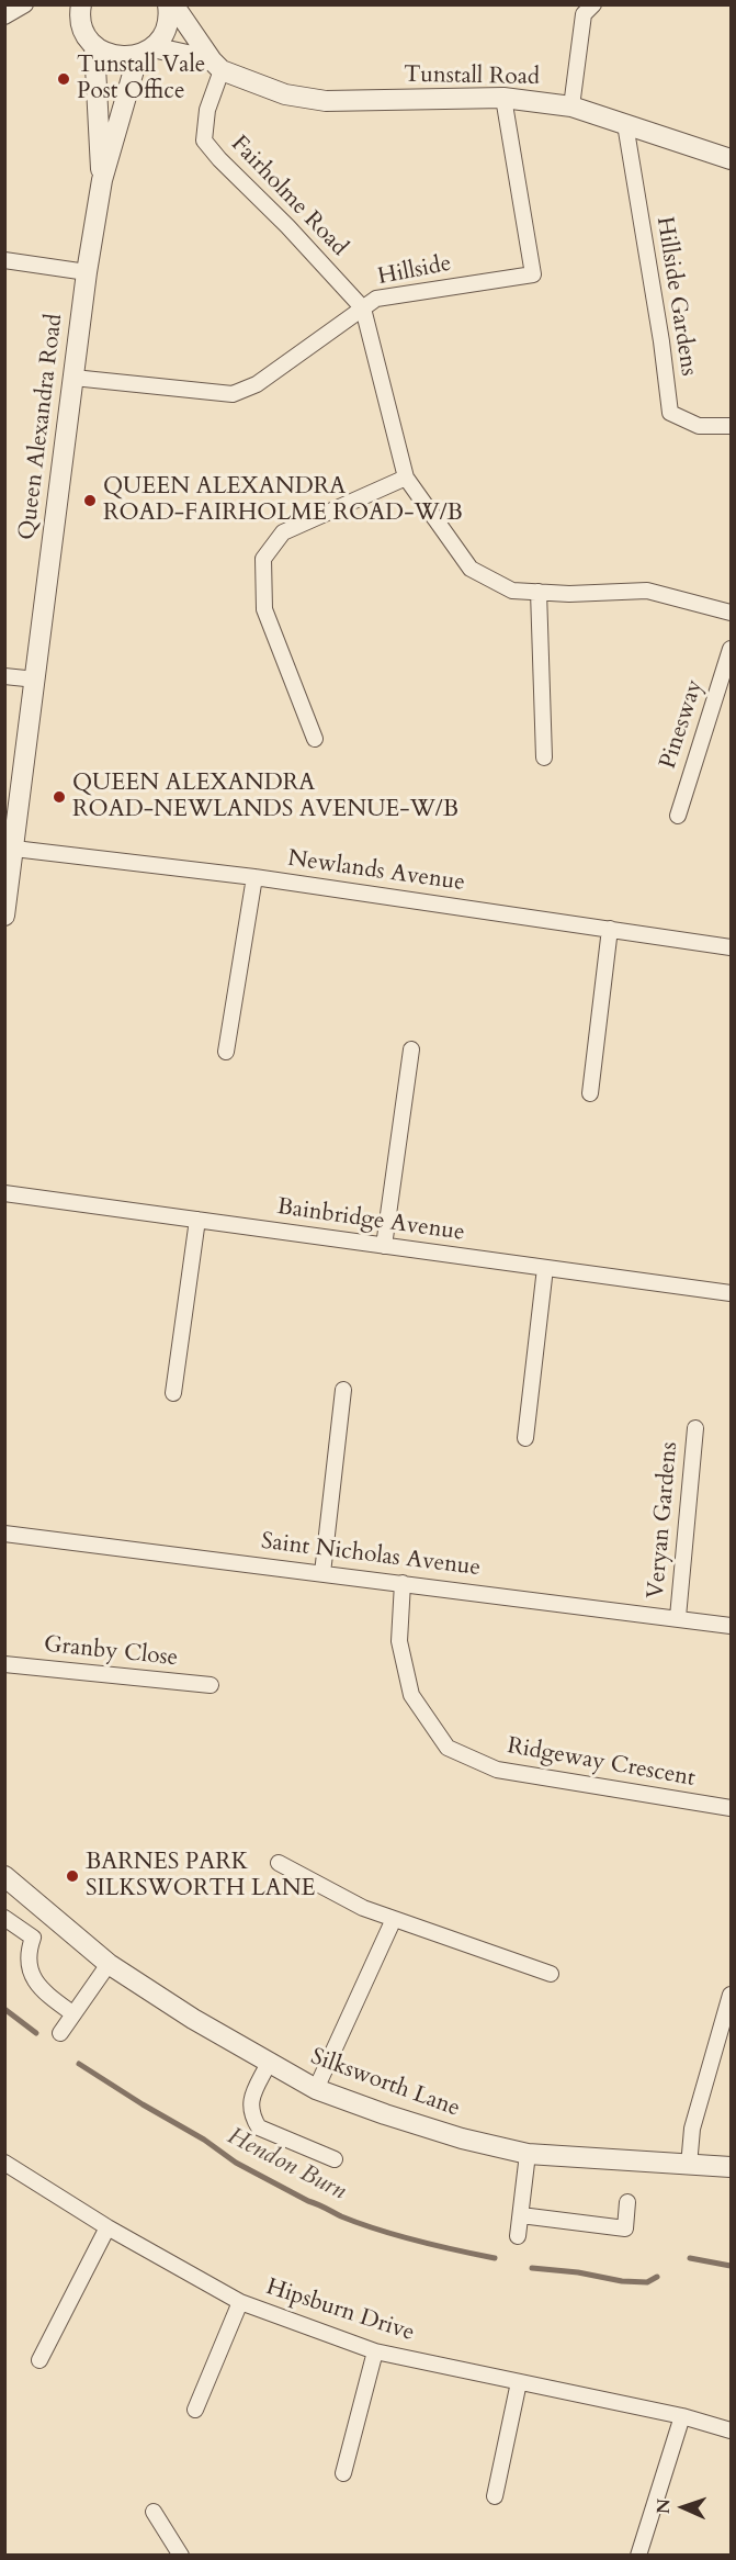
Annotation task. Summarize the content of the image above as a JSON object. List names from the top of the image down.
{
  "streets": {
    "street": [
      "Tunstall Road",
      "Fairholme Road",
      "Hillside",
      "Hillside Gardens",
      "Queen Alexandra Road",
      "Pinesway",
      "Newlands Avenue",
      "Bainbridge Avenue",
      "Veryan Gardens",
      "Saint Nicholas Avenue",
      "Granby Close",
      "Ridgeway Crescent",
      "Silksworth Lane",
      "Hipsburn Drive"
    ]
  },
  "crossings": [
    ["Tunstall Road", "Fairholme Road"],
    ["Tunstall Road", "Hillside"],
    ["Tunstall Road", "Hillside Gardens"],
    ["Tunstall Road", "Queen Alexandra Road"],
    ["Fairholme Road", "Hillside"],
    ["Hillside", "Queen Alexandra Road"],
    ["Queen Alexandra Road", "Newlands Avenue"],
    ["Veryan Gardens", "Saint Nicholas Avenue"],
    ["Saint Nicholas Avenue", "Ridgeway Crescent"]
  ],
  "water": ["Hendon Burn"],
  "places": [
    "Tunstall Vale Post Office",
    "QUEEN ALEXANDRA ROAD-FAIRHOLME ROAD-W/B",
    "QUEEN ALEXANDRA ROAD-NEWLANDS AVENUE-W/B",
    "BARNES PARK SILKSWORTH LANE"
  ],
  "north": "left"
}
